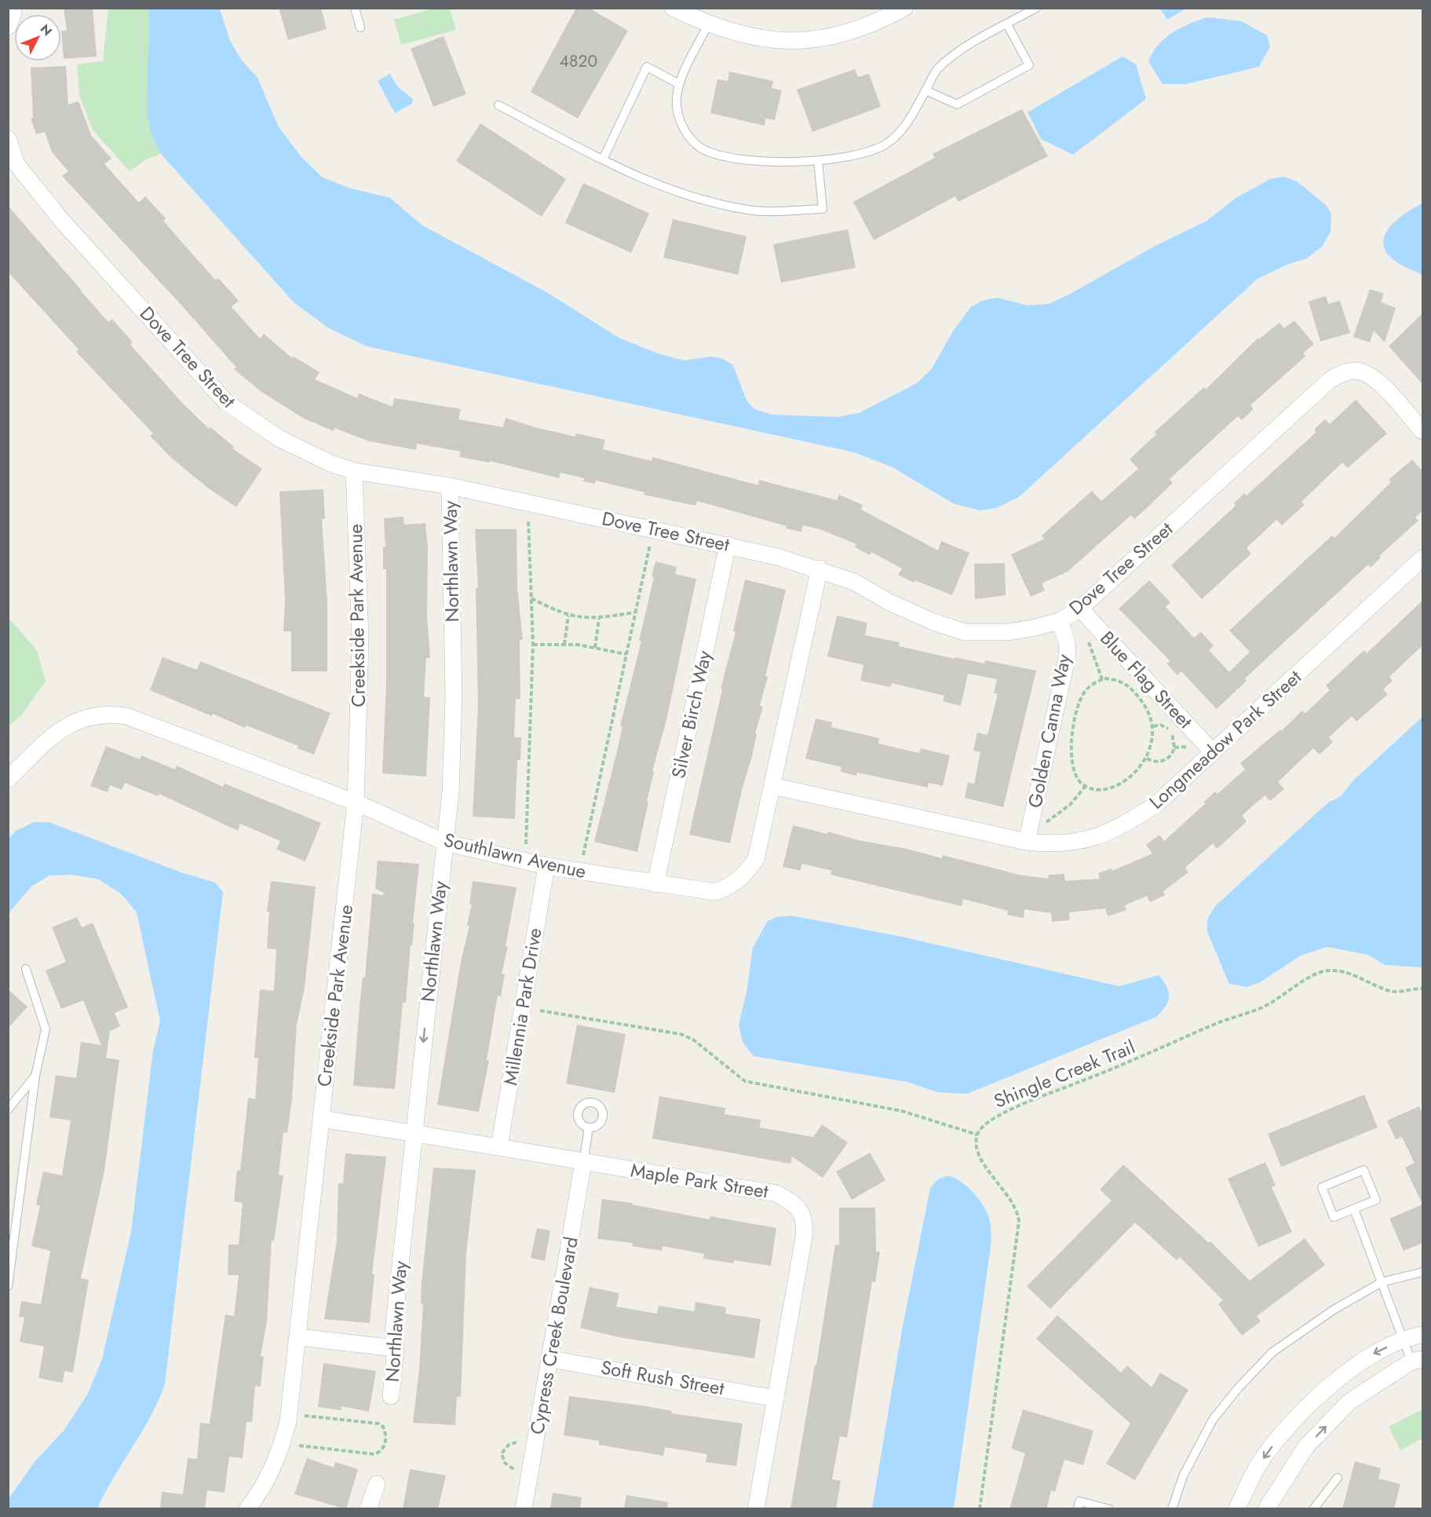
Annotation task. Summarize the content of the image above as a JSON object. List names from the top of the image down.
{
  "streets": {
    "street": [
      "Dove Tree Street",
      "Northlawn Way",
      "Creekside Park Avenue",
      "Blue Flag Street",
      "Silver Birch Way",
      "Golden Canna Way",
      "Longmeadow Park Street",
      "Southlawn Avenue",
      "Millennia Park Drive",
      "Maple Park Street",
      "Cypress Creek Boulevard",
      "Soft Rush Street"
    ],
    "path": ["Shingle Creek Trail"]
  },
  "crossings": [
    ["Dove Tree Street", "Northlawn Way"],
    ["Dove Tree Street", "Creekside Park Avenue"],
    ["Dove Tree Street", "Blue Flag Street"],
    ["Dove Tree Street", "Silver Birch Way"],
    ["Dove Tree Street", "Golden Canna Way"],
    ["Dove Tree Street", "Southlawn Avenue"],
    ["Northlawn Way", "Southlawn Avenue"],
    ["Northlawn Way", "Maple Park Street"],
    ["Creekside Park Avenue", "Southlawn Avenue"],
    ["Creekside Park Avenue", "Maple Park Street"],
    ["Blue Flag Street", "Longmeadow Park Street"],
    ["Silver Birch Way", "Southlawn Avenue"],
    ["Golden Canna Way", "Longmeadow Park Street"],
    ["Longmeadow Park Street", "Southlawn Avenue"],
    ["Southlawn Avenue", "Millennia Park Drive"],
    ["Millennia Park Drive", "Maple Park Street"],
    ["Maple Park Street", "Cypress Creek Boulevard"],
    ["Maple Park Street", "Soft Rush Street"],
    ["Cypress Creek Boulevard", "Soft Rush Street"]
  ],
  "house_numbers": ["4820"],
  "north": "top right"
}
